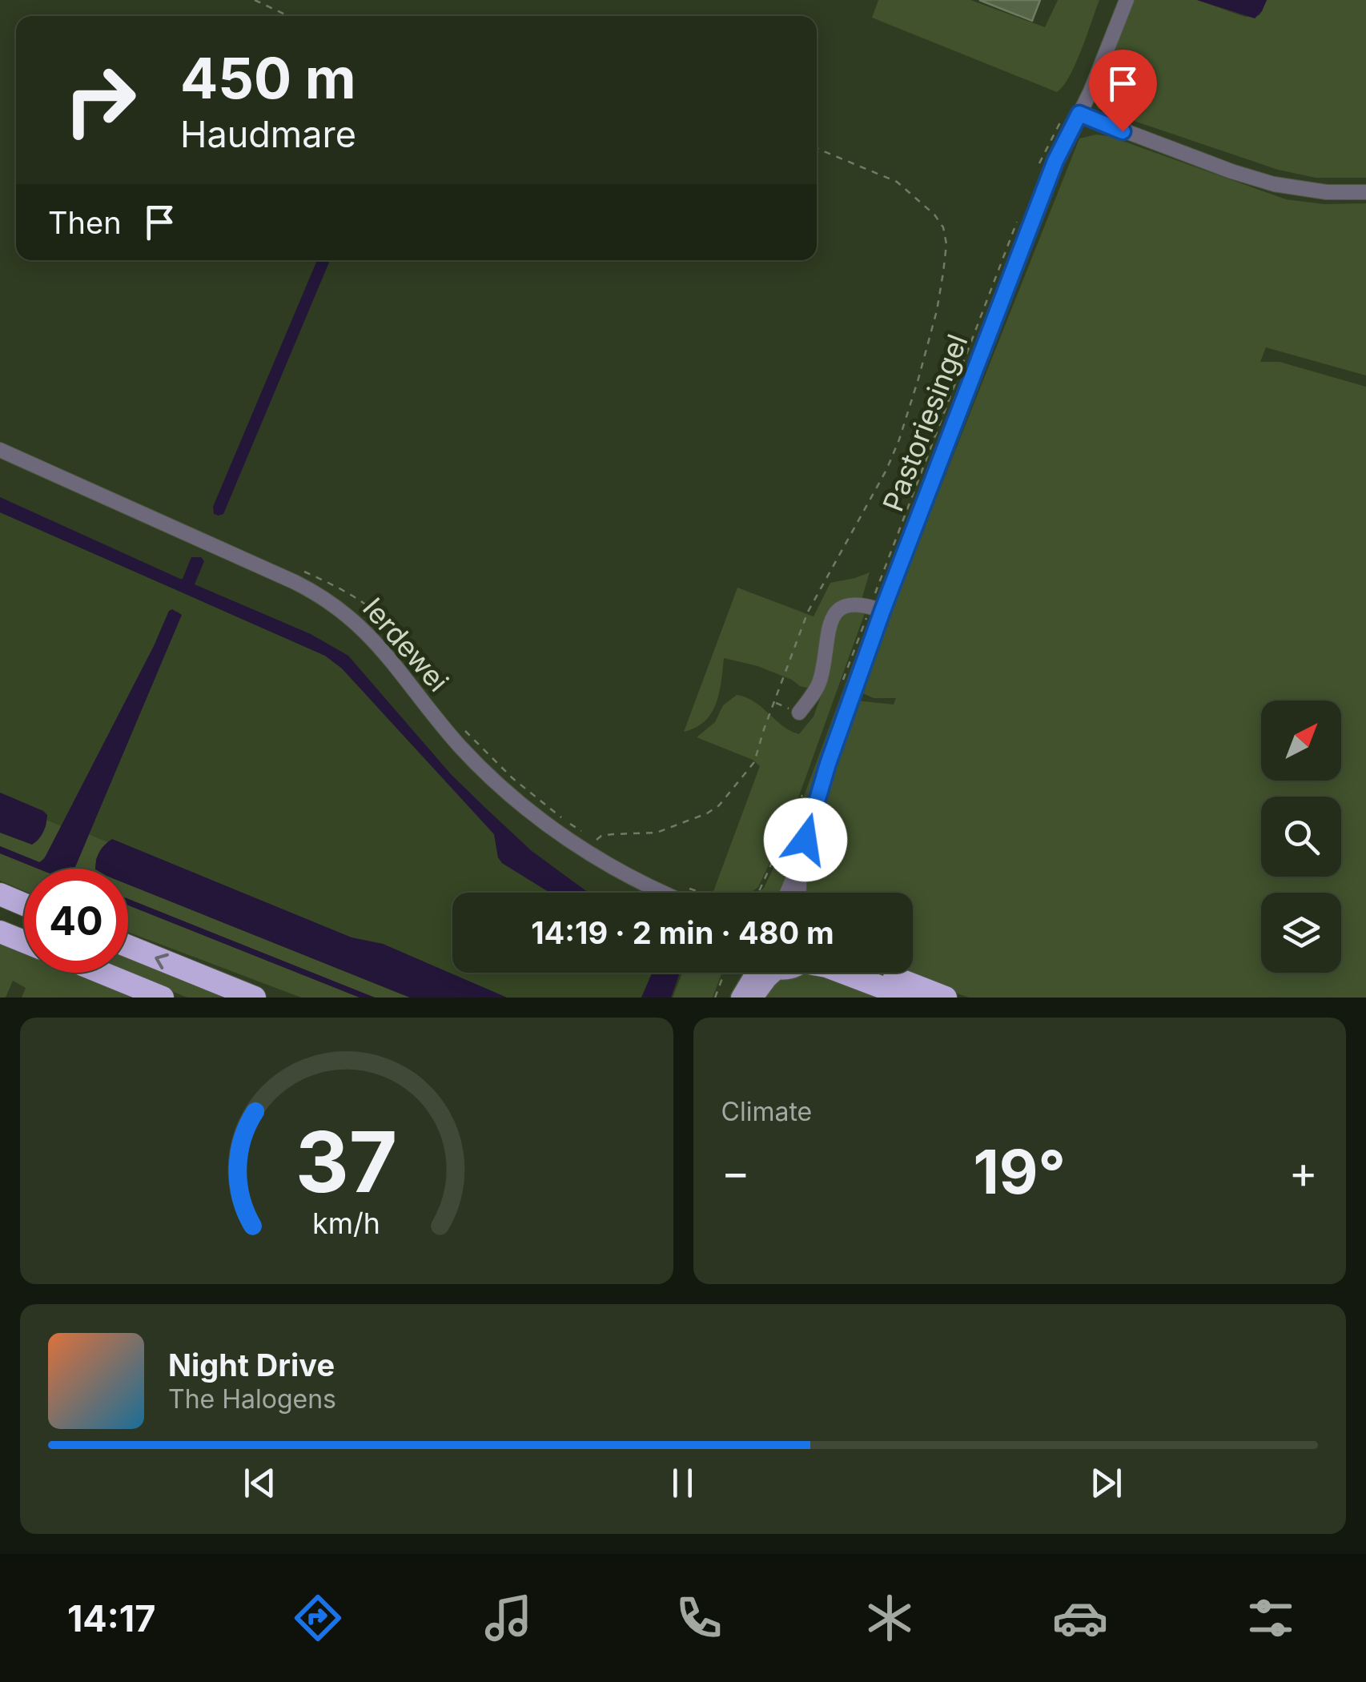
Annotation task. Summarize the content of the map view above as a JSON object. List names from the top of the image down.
{
  "streets": {
    "street": ["Pastoriesingel", "Ierdewei"]
  },
  "north": "top right",
  "page": {
    "turn": ["450 m", "Haudmare"],
    "then": "Then",
    "limit": "40",
    "trip": "14:19 · 2 min · 480 m",
    "tile": "Climate",
    "heat": ["−", "19°", "+"],
    "song": ["Night Drive", "The Halogens"],
    "tabs": "14:17",
    "gauge": ["37", "km/h"]
  }
}
